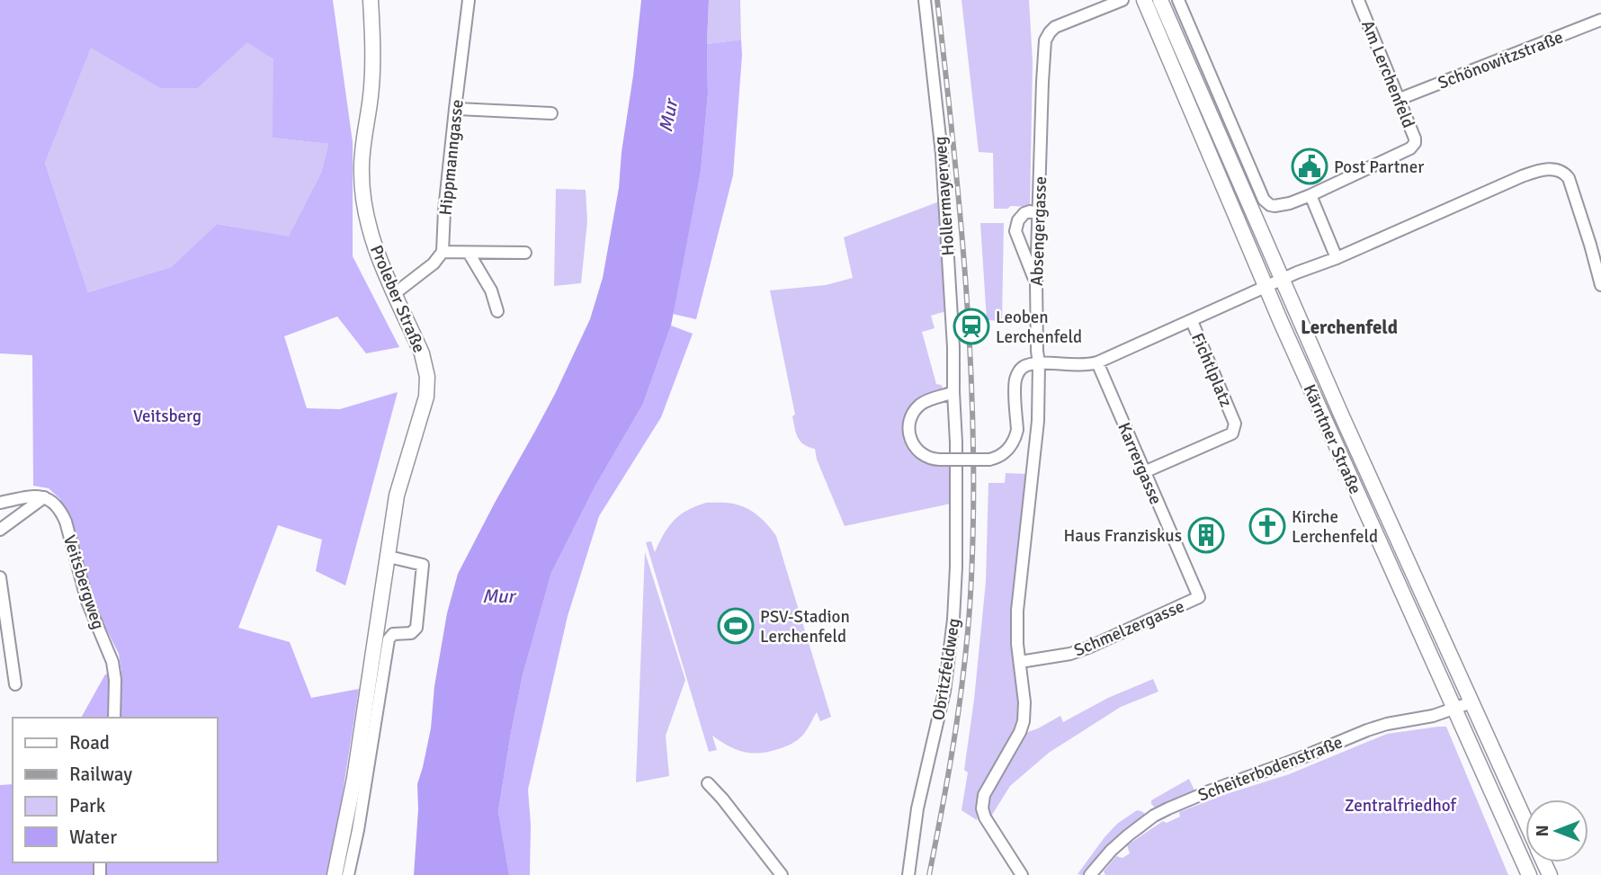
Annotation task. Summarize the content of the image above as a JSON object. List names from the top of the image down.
{
  "streets": {
    "main road": ["Proleber Straße", "Kärntner Straße"],
    "street": [
      "Schönowitzstraße",
      "Am Lerchenfeld",
      "Hippmanngasse",
      "Hollermayerweg",
      "Absengergasse",
      "Fichtlplatz",
      "Karrergasse",
      "Veitsbergweg",
      "Schmelzergasse",
      "Obritzfeldweg",
      "Scheiterbodenstraße"
    ]
  },
  "crossings": [
    ["Schönowitzstraße", "Am Lerchenfeld"],
    ["Hollermayerweg", "Obritzfeldweg"],
    ["Absengergasse", "Fichtlplatz"],
    ["Absengergasse", "Schmelzergasse"],
    ["Fichtlplatz", "Kärntner Straße"],
    ["Fichtlplatz", "Karrergasse"],
    ["Kärntner Straße", "Scheiterbodenstraße"],
    ["Karrergasse", "Schmelzergasse"]
  ],
  "districts": ["Lerchenfeld"],
  "water": ["Mur"],
  "parks": ["Veitsberg", "Zentralfriedhof"],
  "places": {
    "public building": ["Post Partner"],
    "station": ["Leoben Lerchenfeld"],
    "church": ["Kirche Lerchenfeld"],
    "building": ["Haus Franziskus"],
    "sports": ["PSV-Stadion Lerchenfeld"]
  },
  "legend": [
    "Road",
    "Railway",
    "Park",
    "Water"
  ],
  "north": "left"
}
